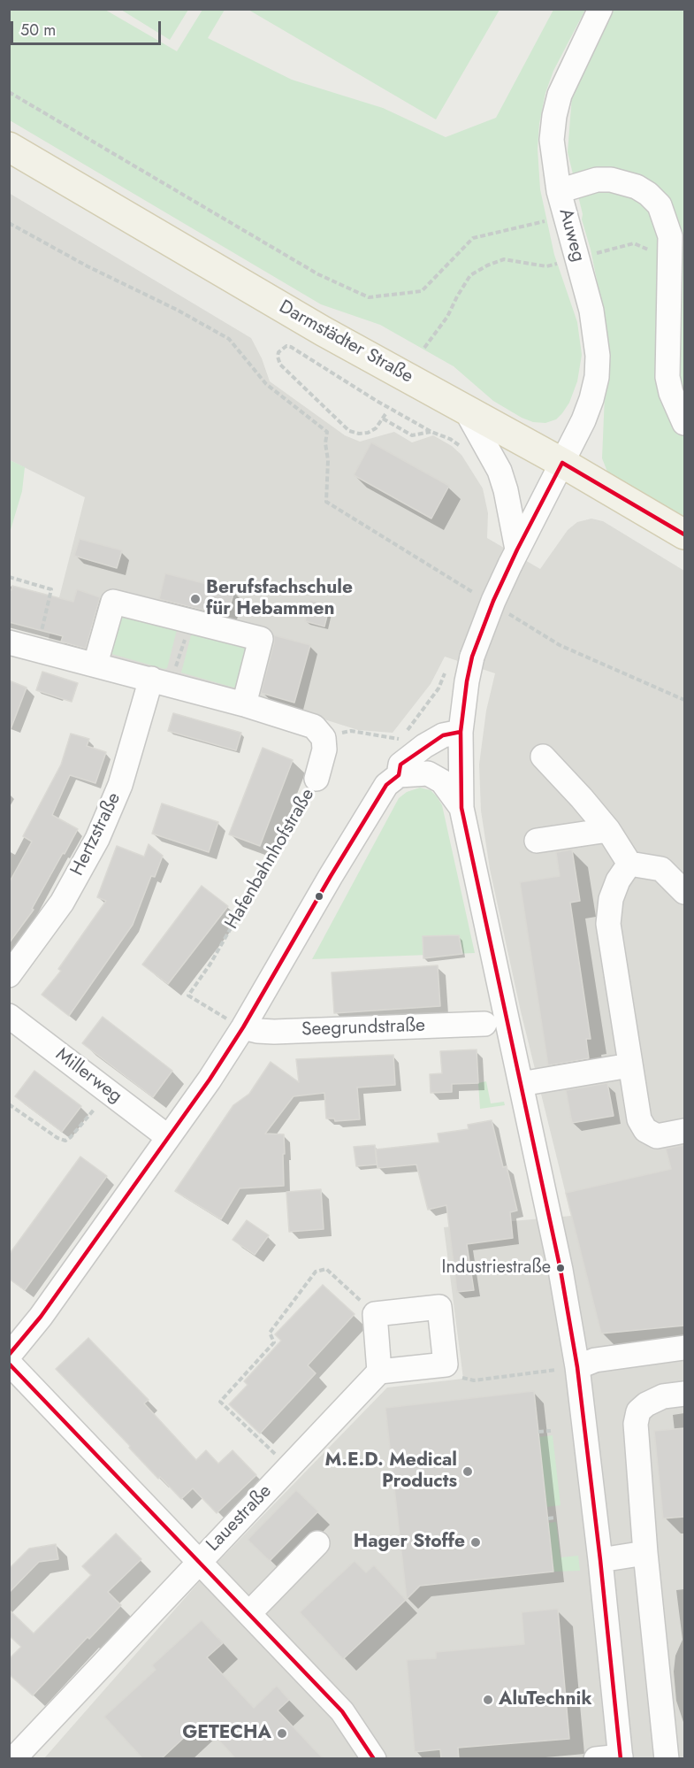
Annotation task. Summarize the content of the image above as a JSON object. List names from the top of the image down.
{
  "streets": {
    "main road": ["Darmstädter Straße"],
    "street": [
      "Auweg",
      "Hertzstraße",
      "Hafenbahnhofstraße",
      "Seegrundstraße",
      "Millerweg",
      "Lauestraße"
    ]
  },
  "crossings": [
    ["Auweg", "Darmstädter Straße"],
    ["Hertzstraße", "Hafenbahnhofstraße"],
    ["Hafenbahnhofstraße", "Seegrundstraße"]
  ],
  "places": [
    "Berufsfachschule für Hebammen",
    "Industriestraße",
    "M.E.D. Medical Products",
    "Hager Stoffe",
    "AluTechnik",
    "GETECHA"
  ],
  "scale_bar": "50 m"
}
